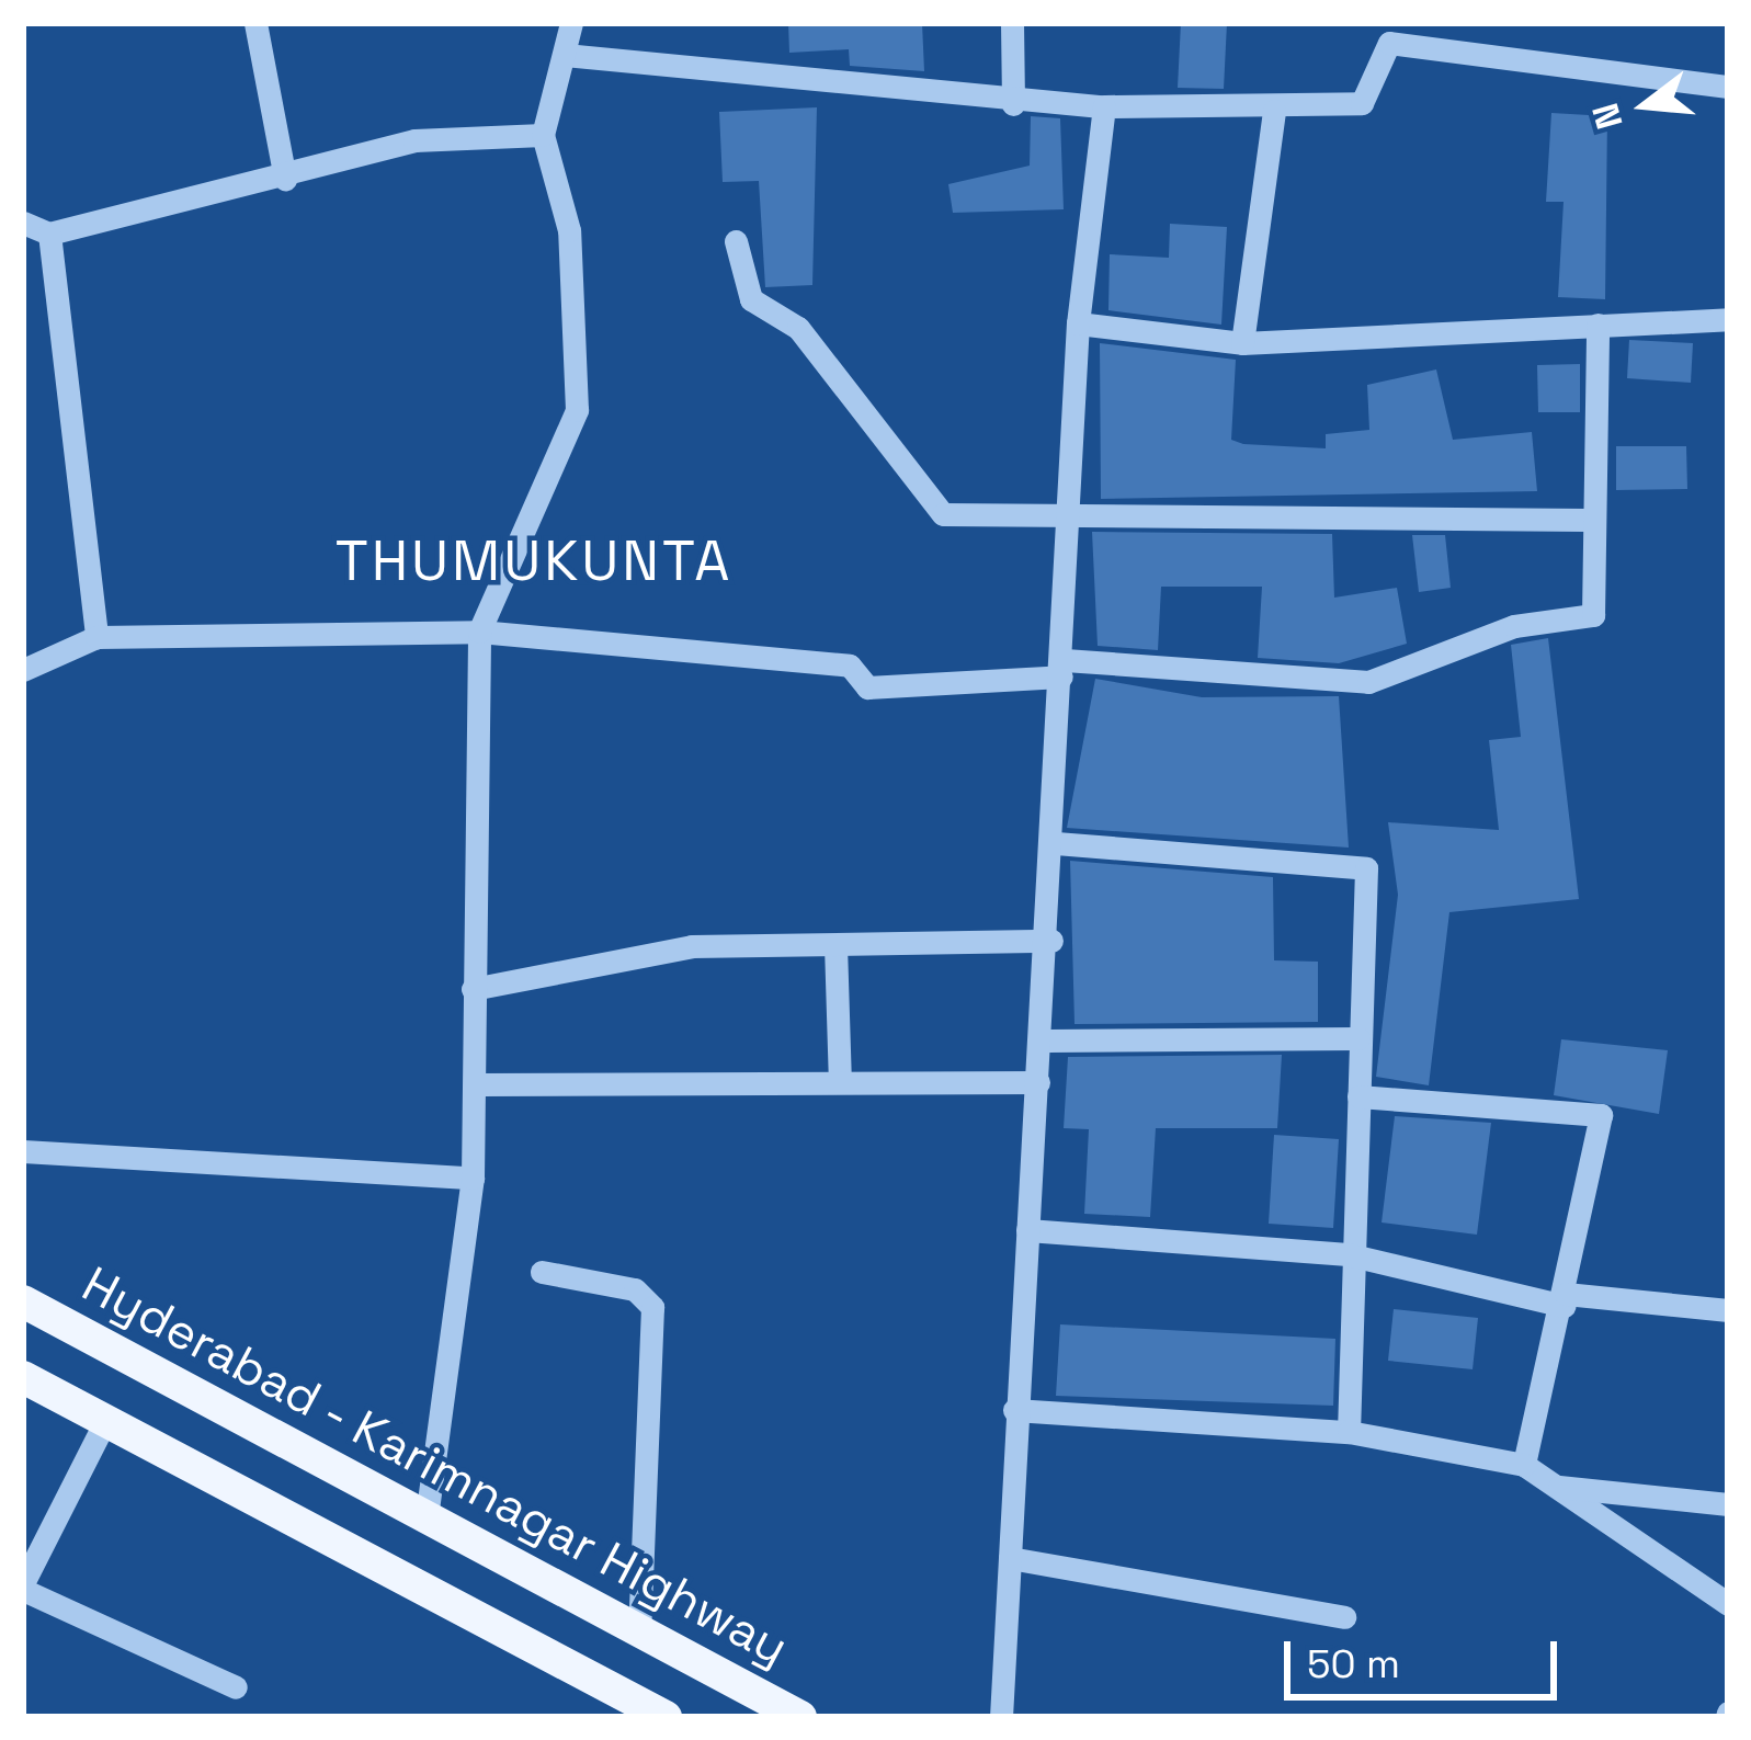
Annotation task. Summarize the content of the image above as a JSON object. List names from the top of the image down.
{
  "streets": {
    "main road": ["Hyderabad - Karimnagar Highway"]
  },
  "districts": ["THUMUKUNTA"],
  "scale_bar": "50 m",
  "north": "left"
}
